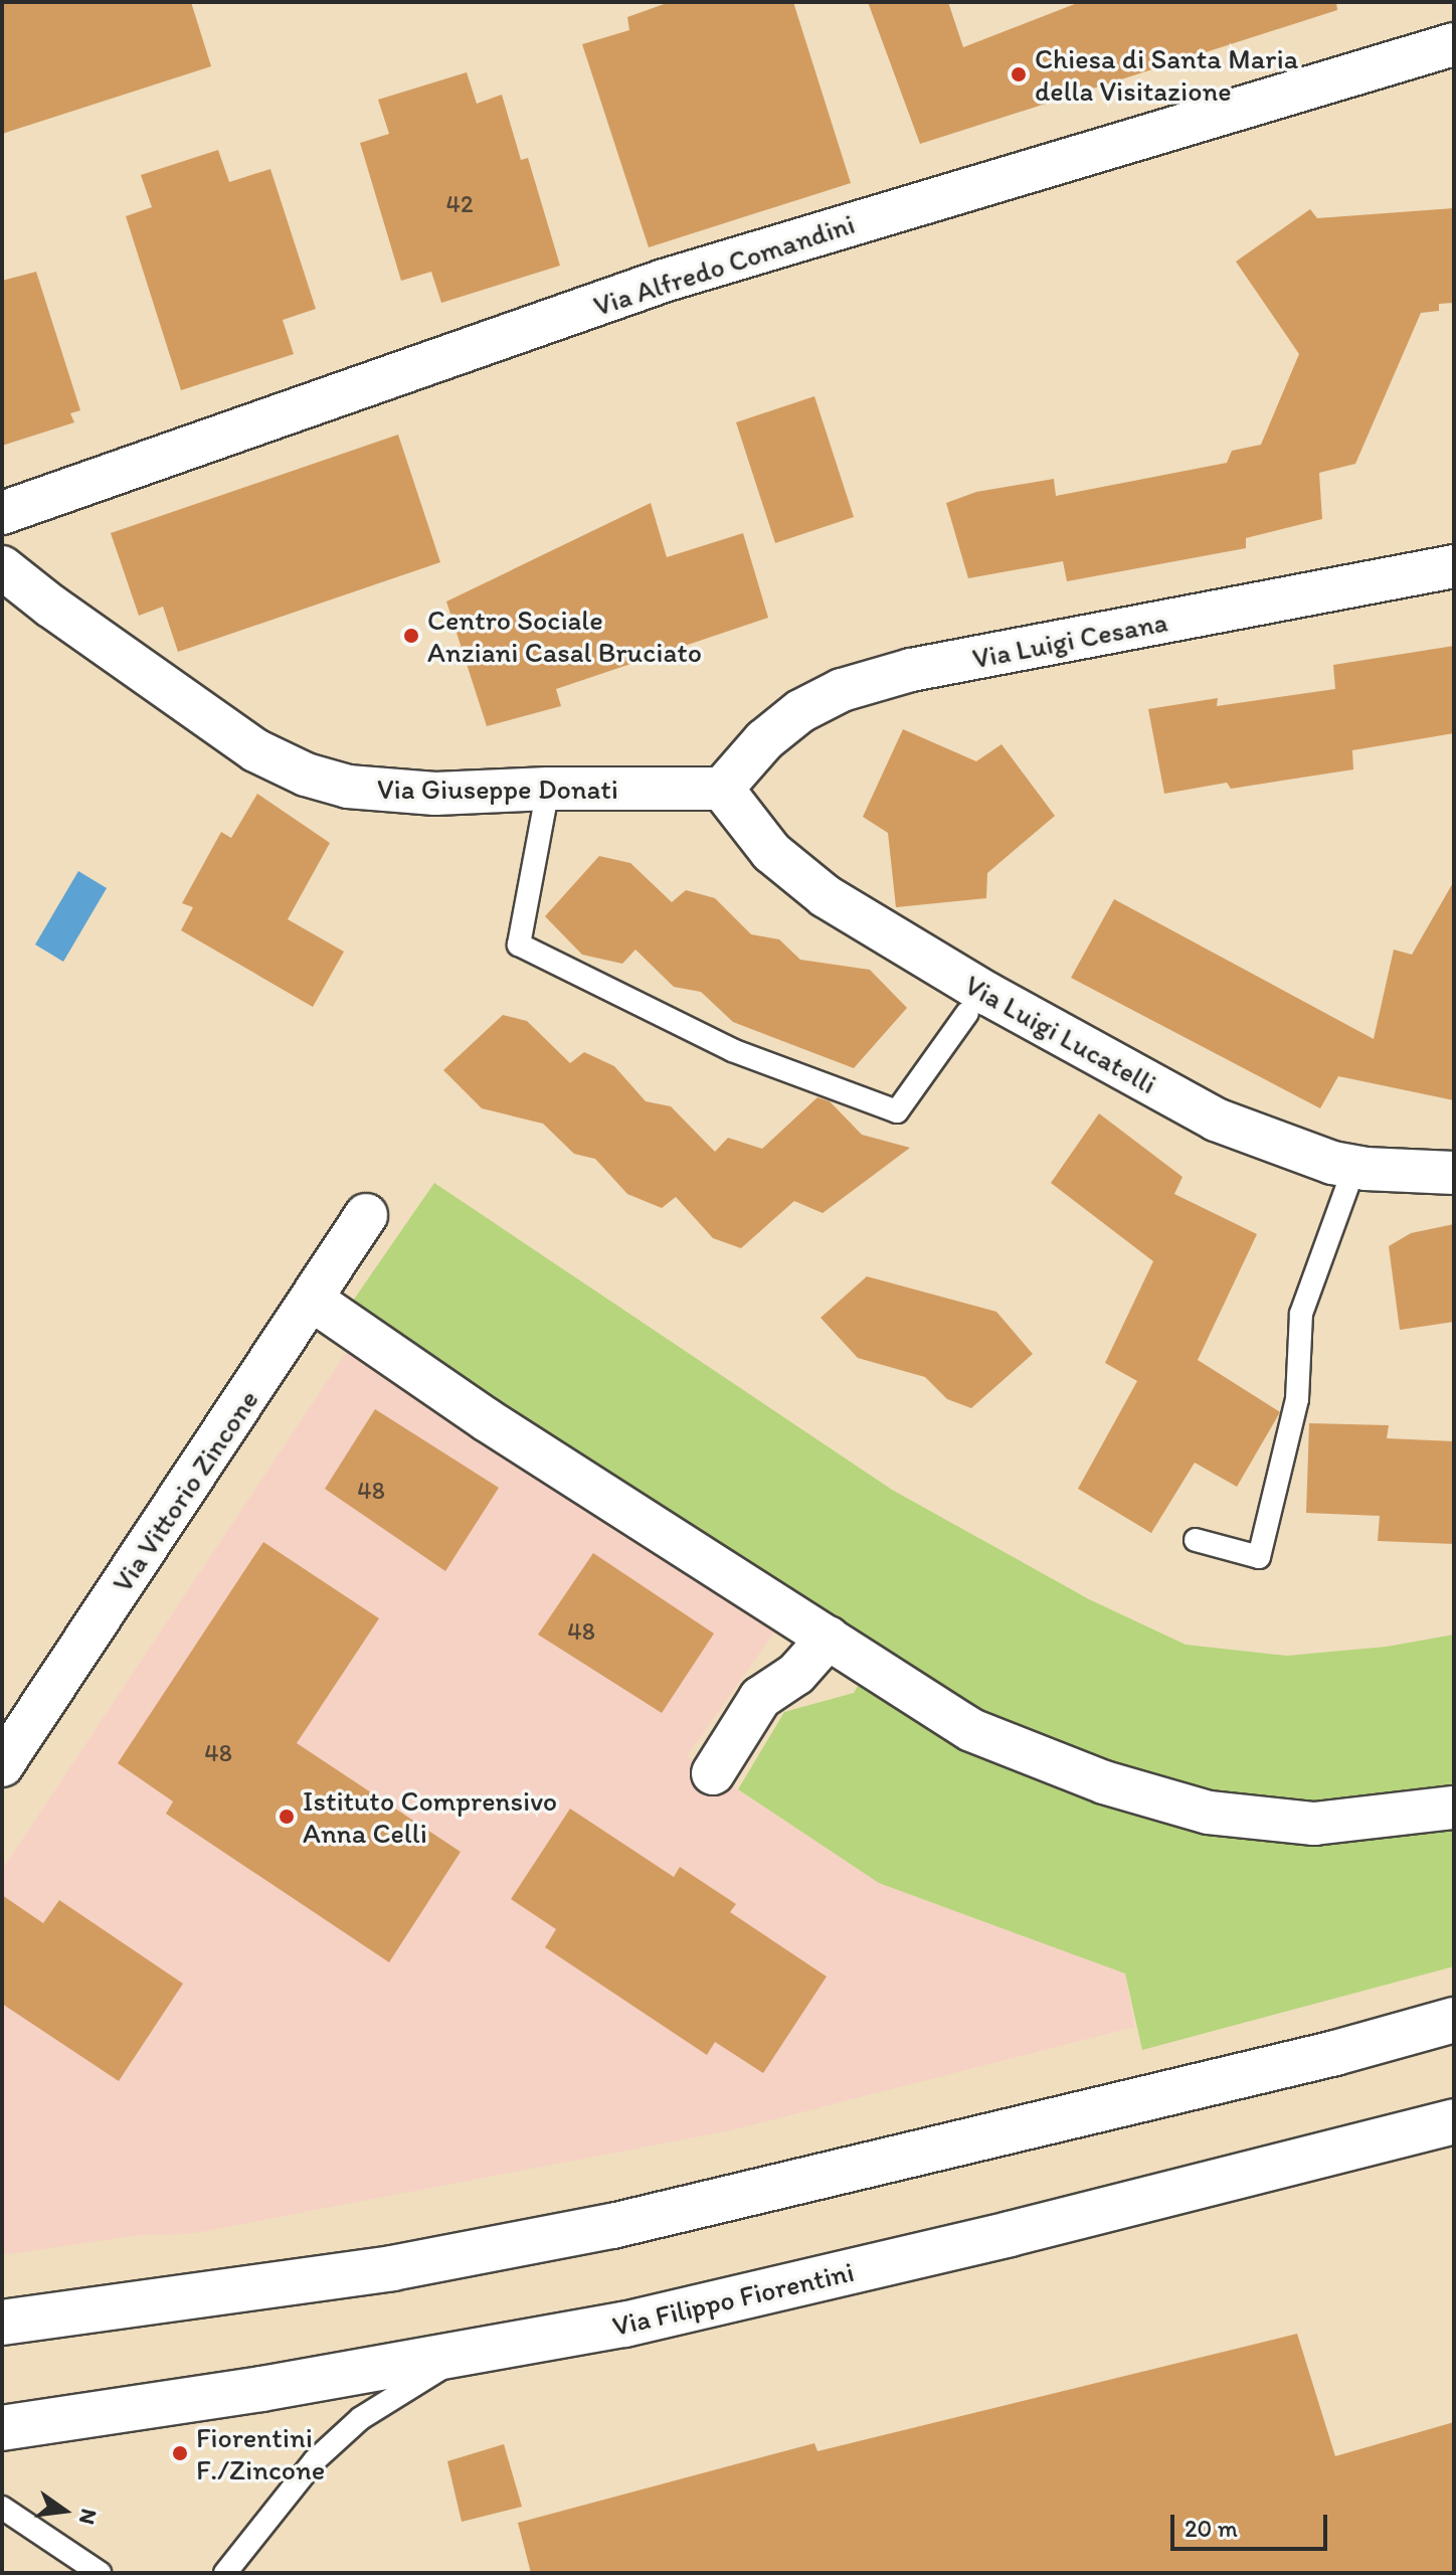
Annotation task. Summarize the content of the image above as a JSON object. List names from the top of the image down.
{
  "streets": {
    "main road": ["Via Filippo Fiorentini"],
    "street": [
      "Via Alfredo Comandini",
      "Via Luigi Cesana",
      "Via Giuseppe Donati",
      "Via Luigi Lucatelli",
      "Via Vittorio Zincone"
    ]
  },
  "crossings": [
    ["Via Luigi Cesana", "Via Giuseppe Donati"],
    ["Via Luigi Cesana", "Via Luigi Lucatelli"],
    ["Via Giuseppe Donati", "Via Luigi Lucatelli"]
  ],
  "places": [
    "Chiesa di Santa Maria della Visitazione",
    "Centro Sociale Anziani Casal Bruciato",
    "Istituto Comprensivo Anna Celli",
    "Fiorentini F./Zincone"
  ],
  "house_numbers": [
    "42",
    "48",
    "48",
    "48"
  ],
  "scale_bar": "20 m",
  "north": "right"
}
